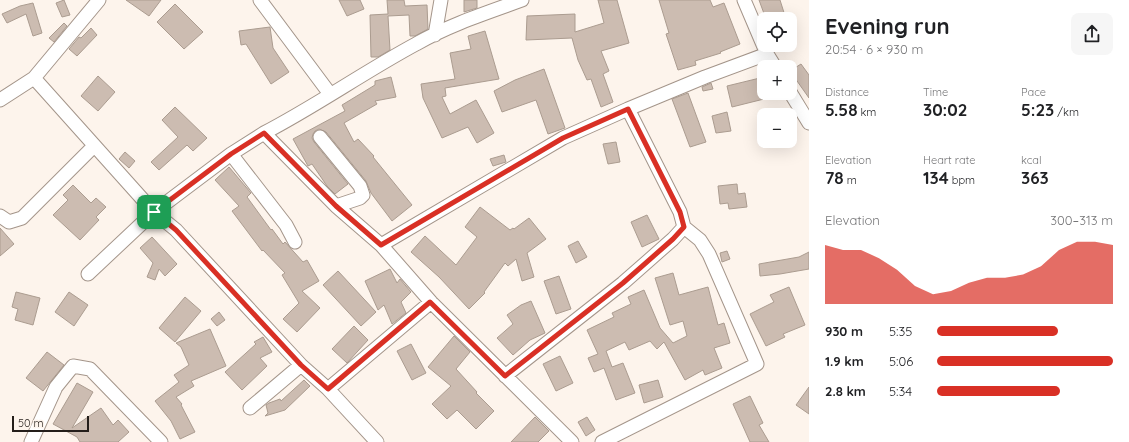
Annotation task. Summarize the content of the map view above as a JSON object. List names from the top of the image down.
{
  "scale_bar": "50 m",
  "page": {
    "heading": ["Evening run", "20:54 · 6 × 930 m"],
    "map_buttons": ["+", "−"],
    "stats": [
      ["Distance", "5.58 km"],
      ["Time", "30:02"],
      ["Pace", "5:23 /km"],
      ["Elevation", "78 m"],
      ["Heart rate", "134 bpm"],
      ["kcal", "363"]
    ],
    "chart": ["Elevation", "300–313 m"],
    "list": [
      {
        "name": "930 m",
        "note": "5:35"
      },
      {
        "name": "1.9 km",
        "note": "5:06"
      },
      {
        "name": "2.8 km",
        "note": "5:34"
      }
    ],
    "scale": "50 m"
  }
}
